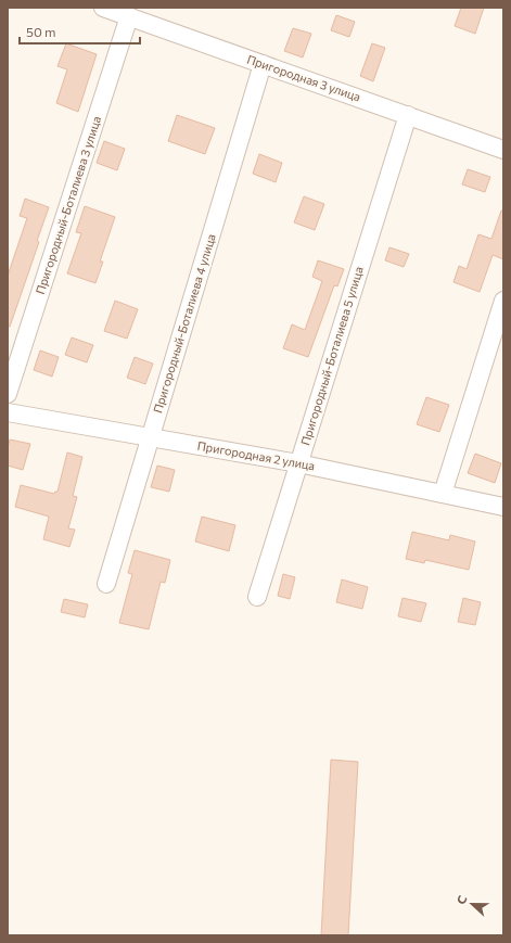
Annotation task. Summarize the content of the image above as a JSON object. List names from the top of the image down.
{
  "streets": {
    "street": [
      "Пригородная 3 улица",
      "Пригородный-Боталиева 3 улица",
      "Пригородный-Боталиева 4 улица",
      "Пригородный-Боталиева 5 улица",
      "Пригородная 2 улица"
    ]
  },
  "crossings": [
    ["Пригородная 3 улица", "Пригородный-Боталиева 3 улица"],
    ["Пригородная 3 улица", "Пригородный-Боталиева 4 улица"],
    ["Пригородная 3 улица", "Пригородный-Боталиева 5 улица"],
    ["Пригородный-Боталиева 4 улица", "Пригородная 2 улица"],
    ["Пригородный-Боталиева 5 улица", "Пригородная 2 улица"]
  ],
  "scale_bar": "50 m",
  "north": "left"
}
